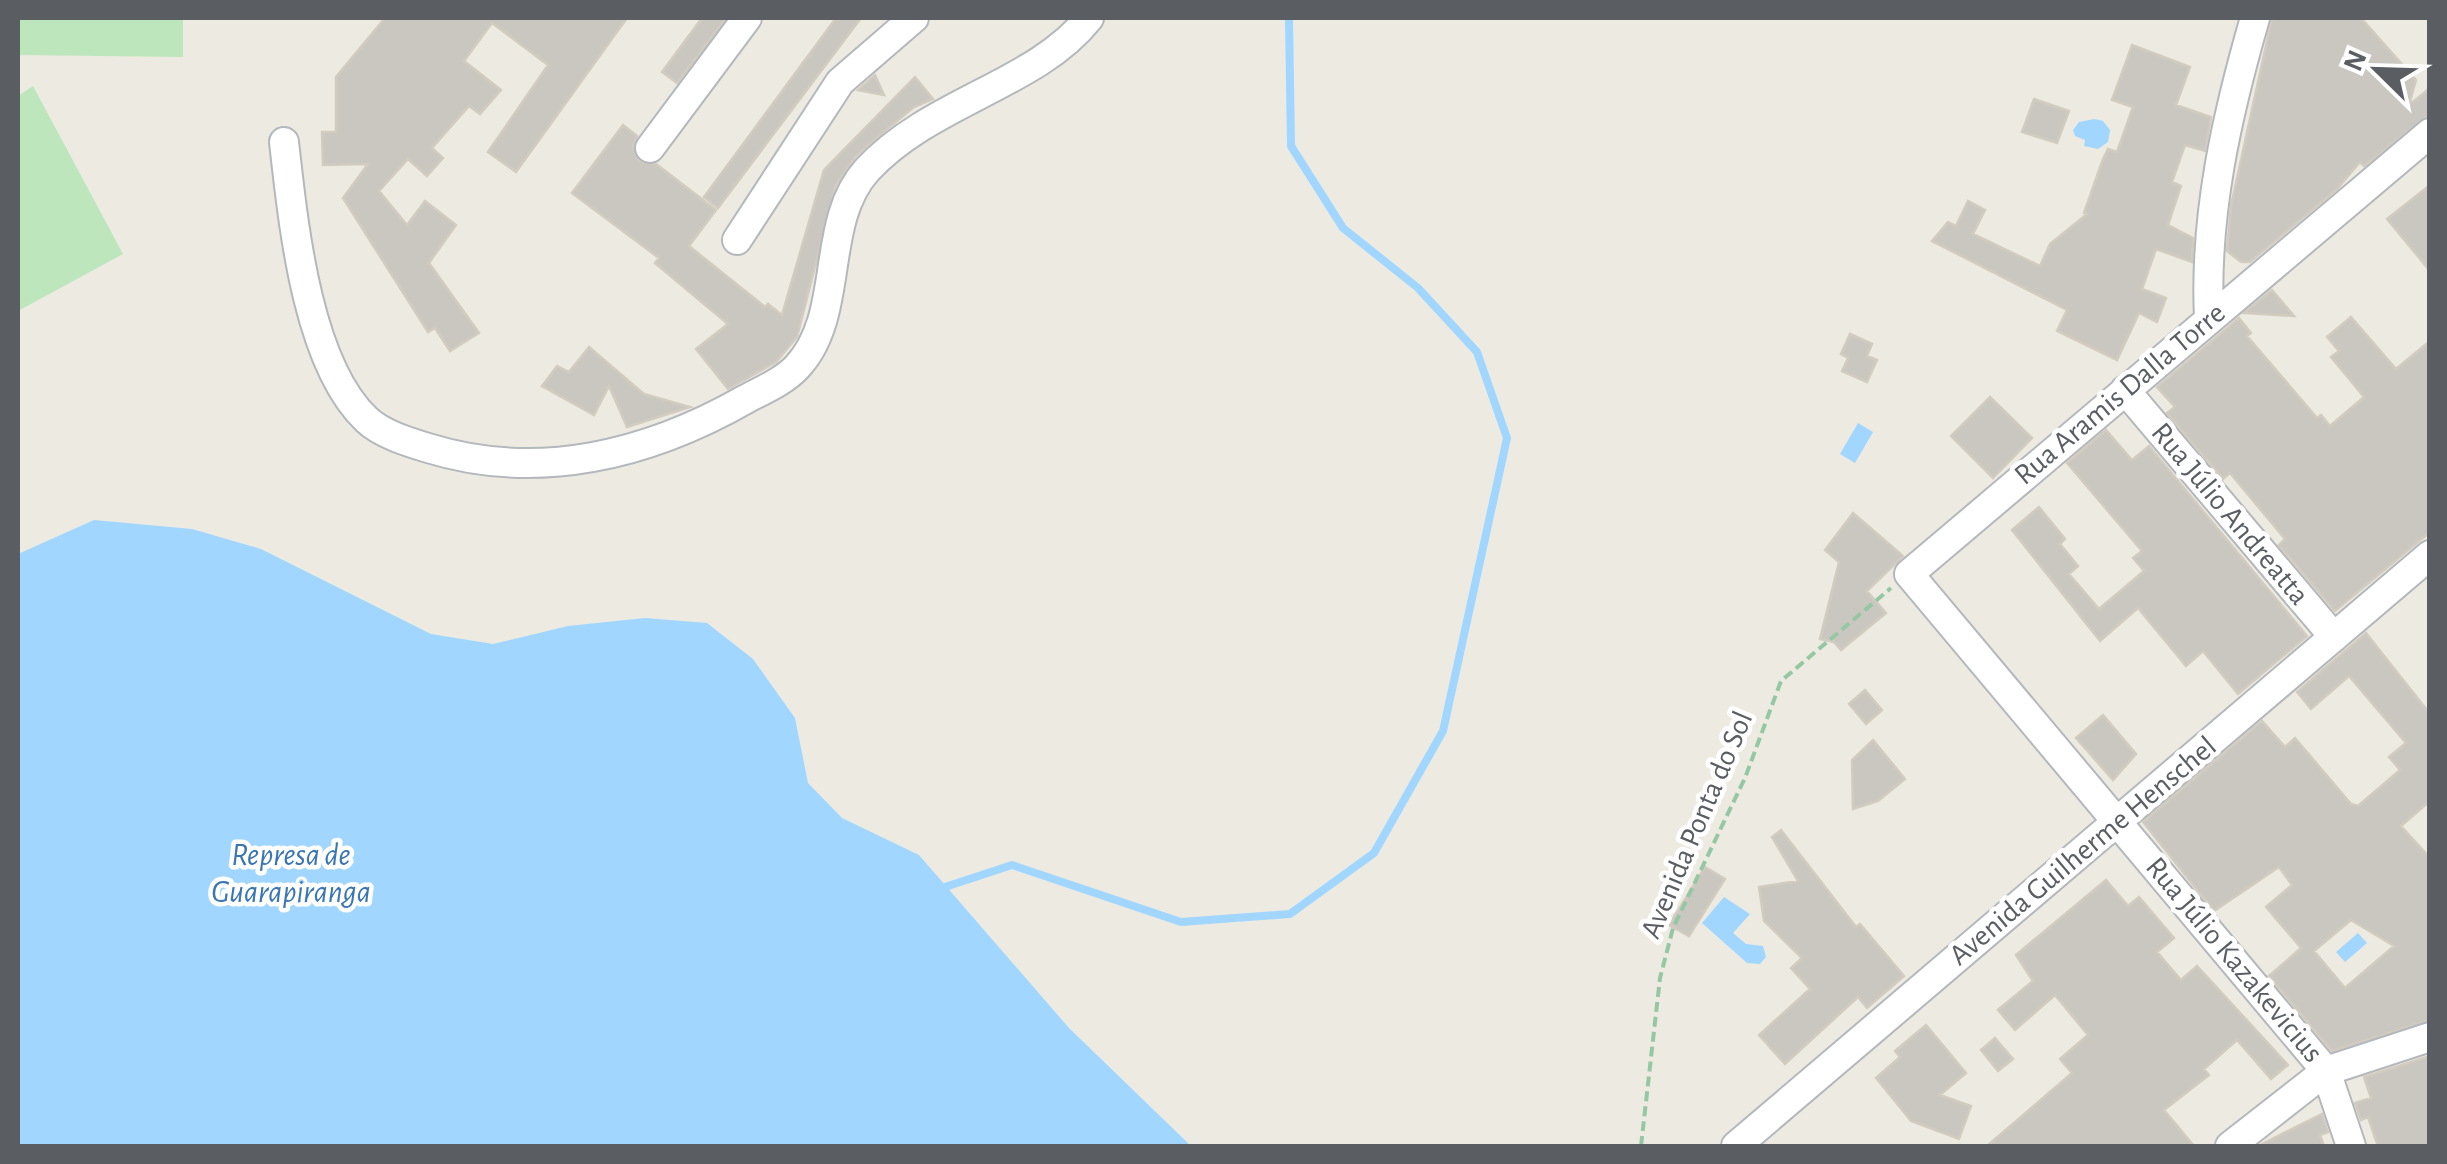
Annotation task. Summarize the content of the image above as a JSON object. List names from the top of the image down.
{
  "streets": {
    "street": [
      "Rua Aramis Dalla Torre",
      "Rua Júlio Andreatta",
      "Avenida Guilherme Henschel",
      "Rua Júlio Kazakevicius"
    ],
    "path": ["Avenida Ponta do Sol"]
  },
  "crossings": [
    ["Rua Aramis Dalla Torre", "Rua Júlio Andreatta"],
    ["Rua Aramis Dalla Torre", "Avenida Ponta do Sol"],
    ["Rua Aramis Dalla Torre", "Rua Júlio Kazakevicius"],
    ["Rua Júlio Andreatta", "Avenida Guilherme Henschel"],
    ["Avenida Ponta do Sol", "Rua Júlio Kazakevicius"],
    ["Avenida Guilherme Henschel", "Rua Júlio Kazakevicius"]
  ],
  "water": ["Represa de Guarapiranga"],
  "north": "top left"
}
